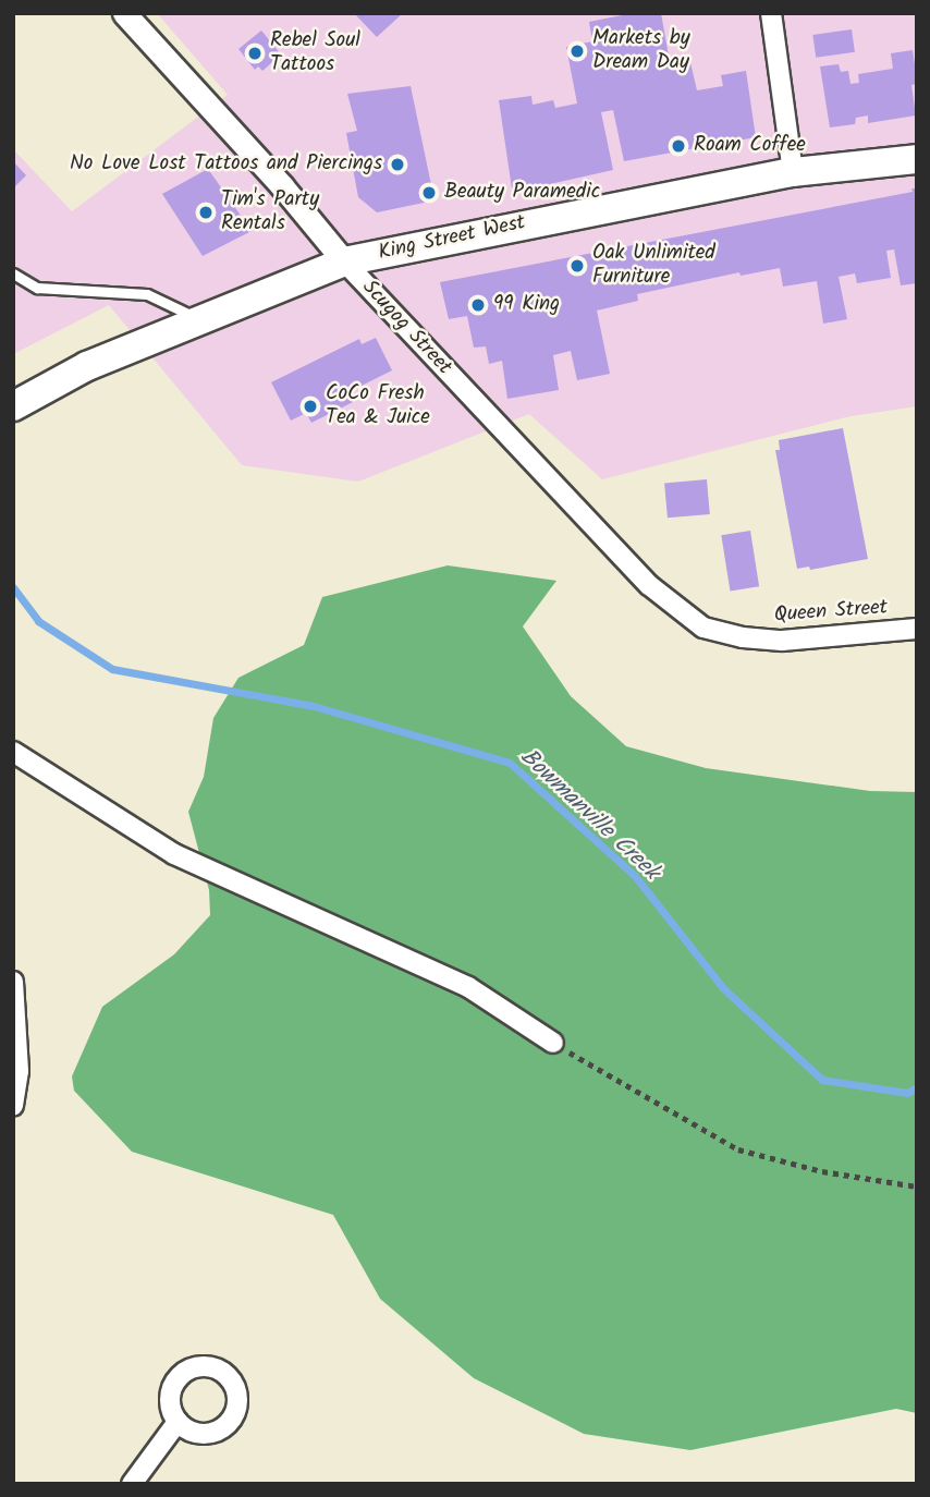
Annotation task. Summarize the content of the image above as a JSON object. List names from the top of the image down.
{
  "streets": {
    "main road": ["King Street West"],
    "street": ["Scugog Street", "Queen Street"]
  },
  "crossings": [
    ["King Street West", "Scugog Street"],
    ["Scugog Street", "Queen Street"]
  ],
  "water": ["Bowmanville Creek"],
  "places": [
    "Markets by Dream Day",
    "Rebel Soul Tattoos",
    "Roam Coffee",
    "No Love Lost Tattoos and Piercings",
    "Beauty Paramedic",
    "Tim's Party Rentals",
    "Oak Unlimited Furniture",
    "99 King",
    "CoCo Fresh Tea & Juice"
  ]
}
